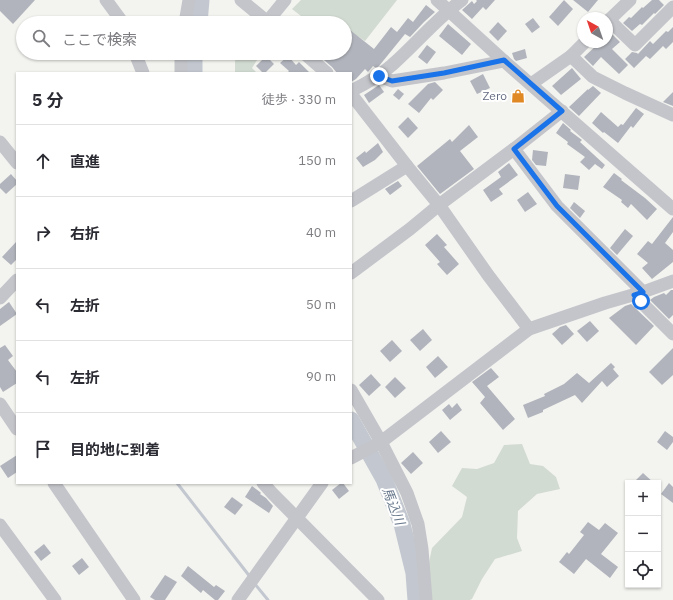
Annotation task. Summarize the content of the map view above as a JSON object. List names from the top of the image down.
{
  "water": ["馬込川"],
  "places": {
    "shop": ["Zero"]
  },
  "north": "top left",
  "page": {
    "search": "ここで検索",
    "heading": ["5 分", "徒歩 · 330 m"],
    "list": [
      ["直進", "150 m"],
      ["右折", "40 m"],
      ["左折", "50 m"],
      ["左折", "90 m"],
      "目的地に到着"
    ],
    "map_buttons": ["+", "−"]
  }
}
